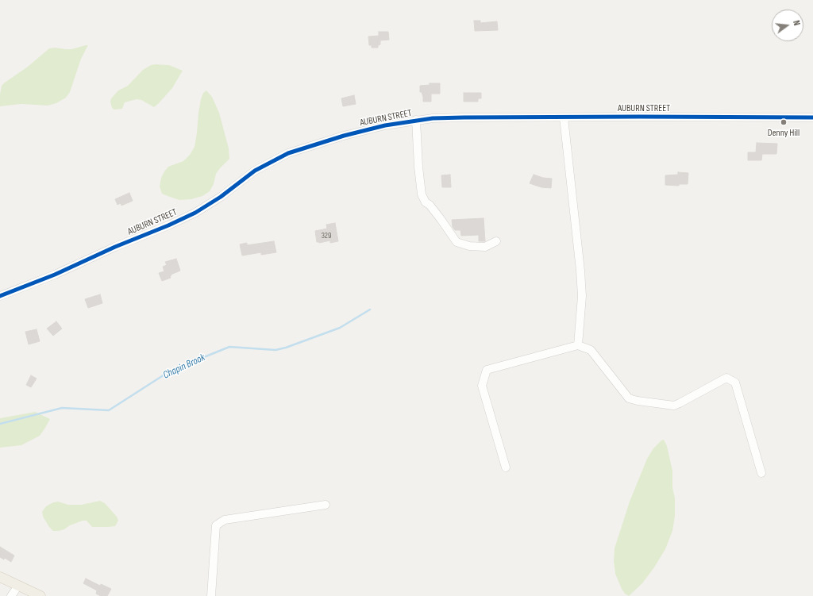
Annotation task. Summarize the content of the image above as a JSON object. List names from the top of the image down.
{
  "streets": {
    "street": ["AUBURN STREET"]
  },
  "water": ["Chapin Brook"],
  "places": ["Denny Hill"],
  "house_numbers": ["329"],
  "north": "right"
}
